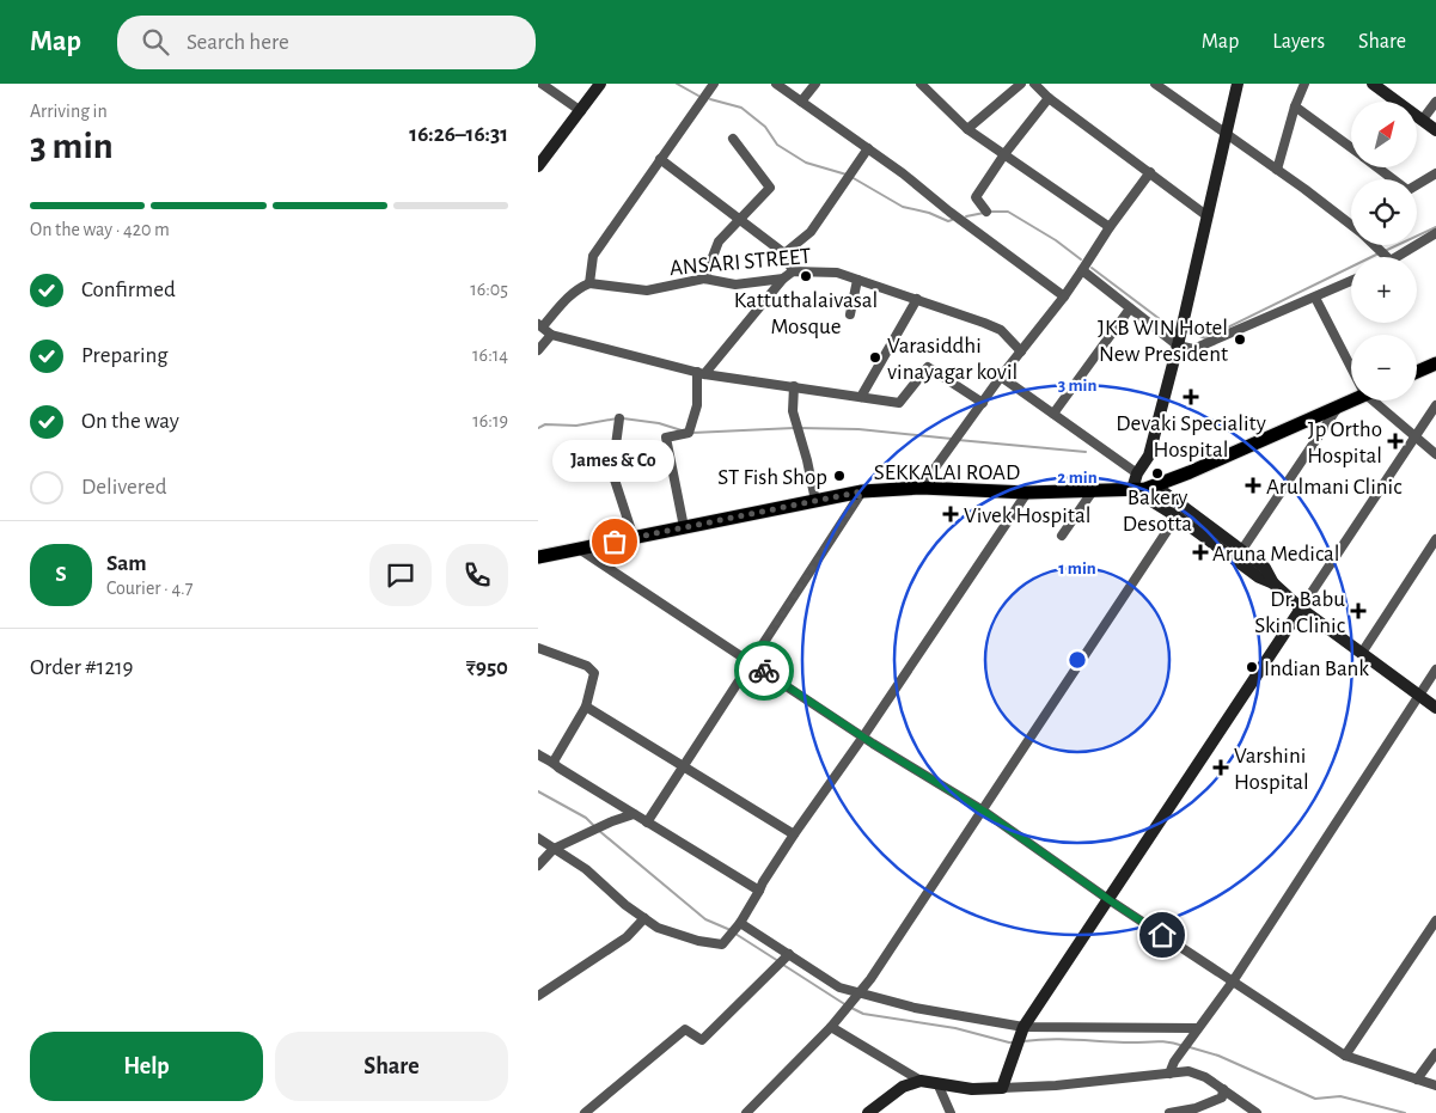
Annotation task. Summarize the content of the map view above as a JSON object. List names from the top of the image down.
{
  "streets": {
    "main road": ["SEKKALAI ROAD"],
    "street": ["ANSARI STREET"]
  },
  "places": {
    "other": [
      "Kattuthalaivasal Mosque",
      "JKB WIN Hotel New President",
      "Varasiddhi vinayagar kovil",
      "Bakery Desotta",
      "ST Fish Shop",
      "James & Co",
      "Indian Bank"
    ],
    "health": [
      "Devaki Speciality Hospital",
      "Jp Ortho Hospital",
      "Arulmani Clinic",
      "Vivek Hospital",
      "Aruna Medical",
      "Dr. Babu Skin Clinic",
      "Varshini Hospital"
    ]
  },
  "north": "top right",
  "page": {
    "header": "Map",
    "search": "Search here",
    "nav": ["Map", "Layers", "Share"],
    "heading": ["3 min", "Arriving in", "16:26–16:31"],
    "panel": [
      "Sam",
      "Courier · 4.7",
      "Order #1219",
      "₹950"
    ],
    "map_buttons": ["+", "−"],
    "bar": "On the way · 420 m",
    "list": [
      ["Confirmed", "16:05"],
      ["Preparing", "16:14"],
      ["On the way", "16:19"],
      "Delivered"
    ],
    "bubble": "James & Co",
    "round": "S",
    "buttons": ["Help", "Share"]
  },
  "rings": ["3 min", "2 min", "1 min"]
}
